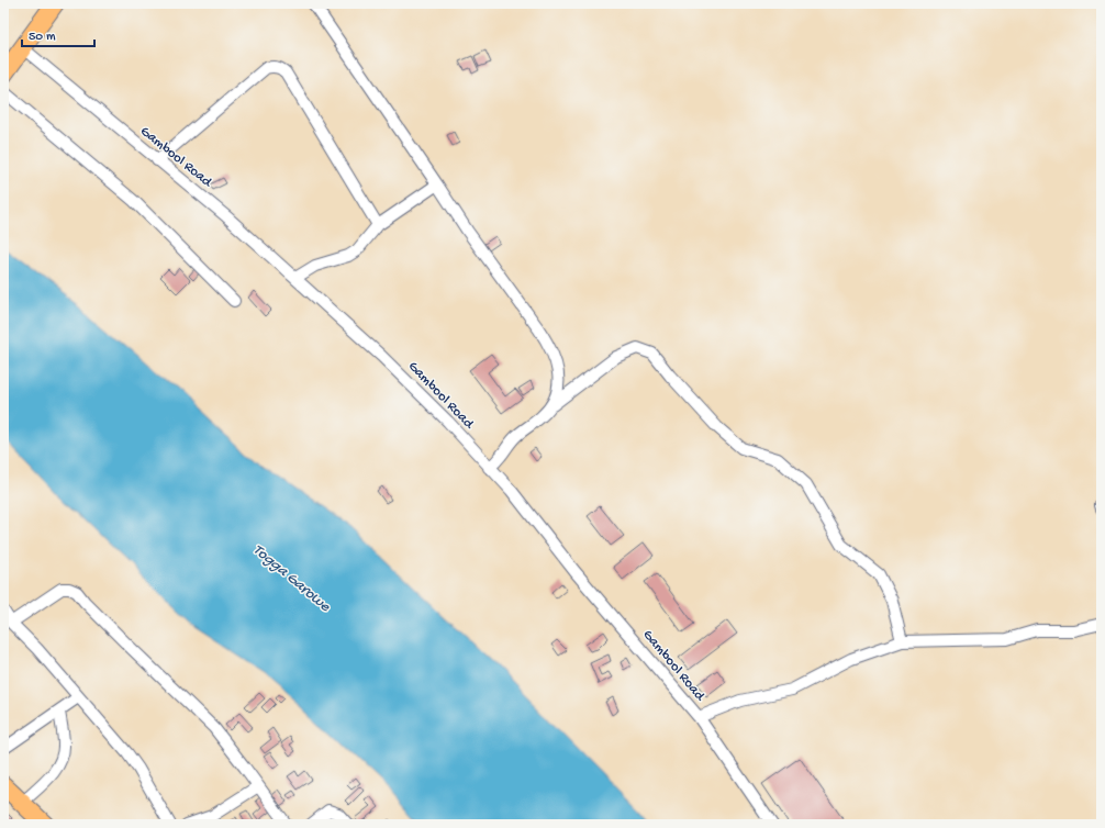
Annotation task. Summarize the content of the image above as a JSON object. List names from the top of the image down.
{
  "streets": {
    "street": ["Gambool Road"]
  },
  "water": ["Togga Garowe"],
  "scale_bar": "50 m"
}
